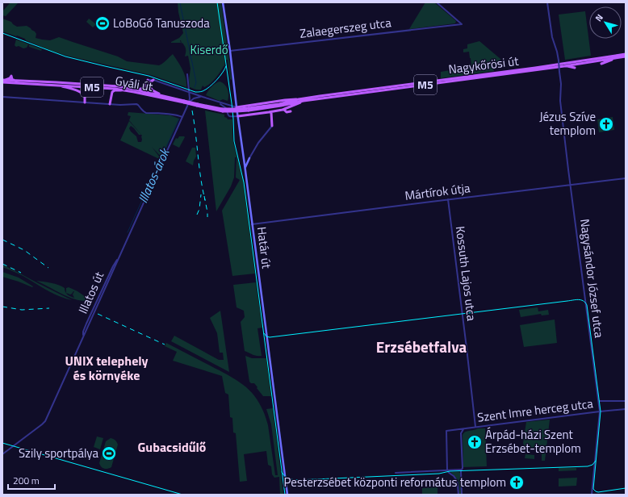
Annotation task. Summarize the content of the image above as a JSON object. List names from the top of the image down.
{
  "streets": {
    "main road": [
      "Nagykőrösi út",
      "Gyáli út",
      "M5",
      "Határ út"
    ],
    "street": [
      "Zalaegerszeg utca",
      "Mártírok útja",
      "Kossuth Lajos utca",
      "Nagysándor József utca",
      "Illatos út",
      "Szent Imre herceg utca"
    ]
  },
  "crossings": [
    ["Zalaegerszeg utca", "Határ út"],
    ["Nagykőrösi út", "Gyáli út"],
    ["Gyáli út", "Illatos út"],
    ["Mártírok útja", "Határ út"],
    ["Mártírok útja", "Kossuth Lajos utca"],
    ["Mártírok útja", "Nagysándor József utca"],
    ["Kossuth Lajos utca", "Szent Imre herceg utca"],
    ["Nagysándor József utca", "Szent Imre herceg utca"]
  ],
  "districts": ["Erzsébetfalva", "UNIX telephely és környéke", "Gubacsidűlő"],
  "water": ["Illatos-árok"],
  "parks": ["Kiserdő"],
  "places": {
    "sports": ["LoBoGó Tanuszoda", "Szily sportpálya"],
    "church": ["Jézus Szíve templom", "Árpád-házi Szent Erzsébet-templom", "Pesterzsébet központi református templom"]
  },
  "scale_bar": "200 m",
  "north": "top left"
}
